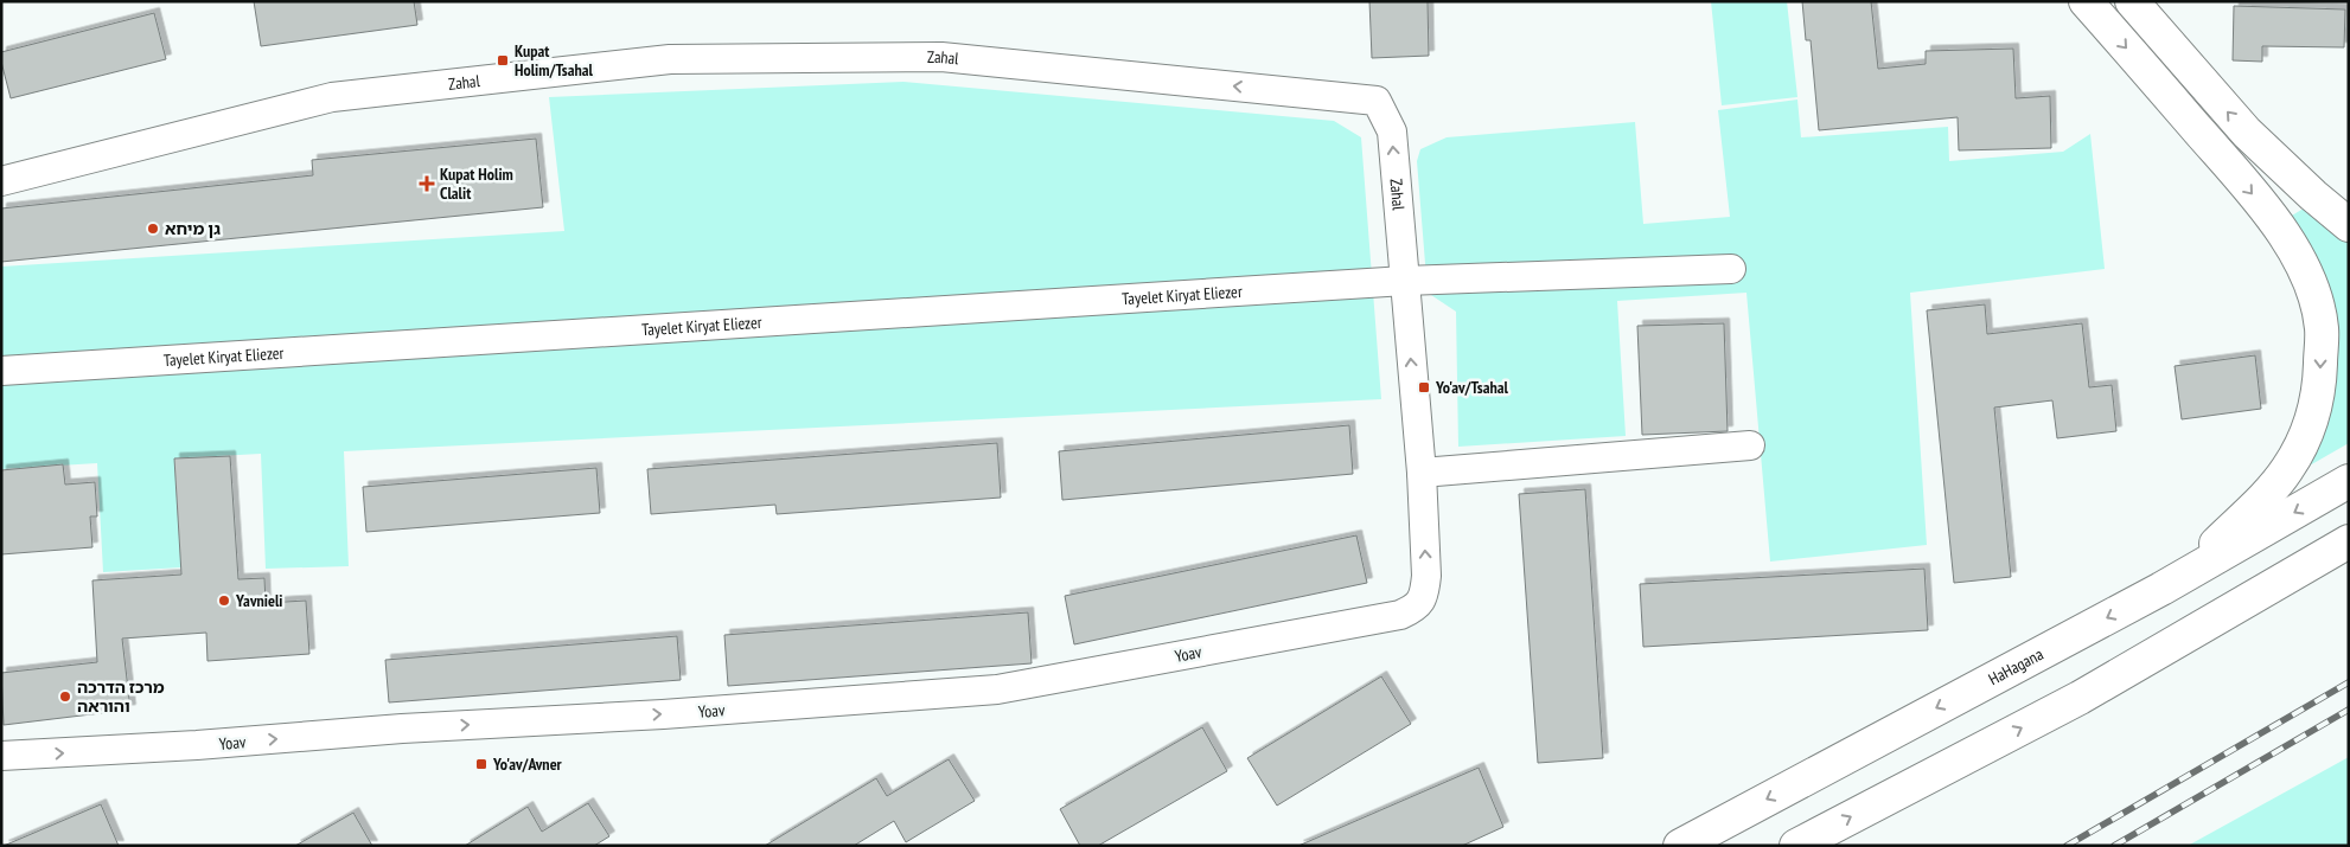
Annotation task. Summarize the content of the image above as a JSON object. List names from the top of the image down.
{
  "streets": {
    "highway": ["HaHagana"],
    "street": ["Zahal", "Tayelet Kiryat Eliezer", "Yoav"]
  },
  "crossings": [
    ["Zahal", "Tayelet Kiryat Eliezer"],
    ["Zahal", "Yoav"]
  ],
  "one_way": ["Yoav"],
  "places": {
    "transit": ["Kupat Holim/Tsahal", "Yo'av/Tsahal", "Yo'av/Avner"],
    "health": ["Kupat Holim Clalit"],
    "other": ["גן מיחא", "Yavnieli", "מרכז הדרכה והוראה"]
  }
}
